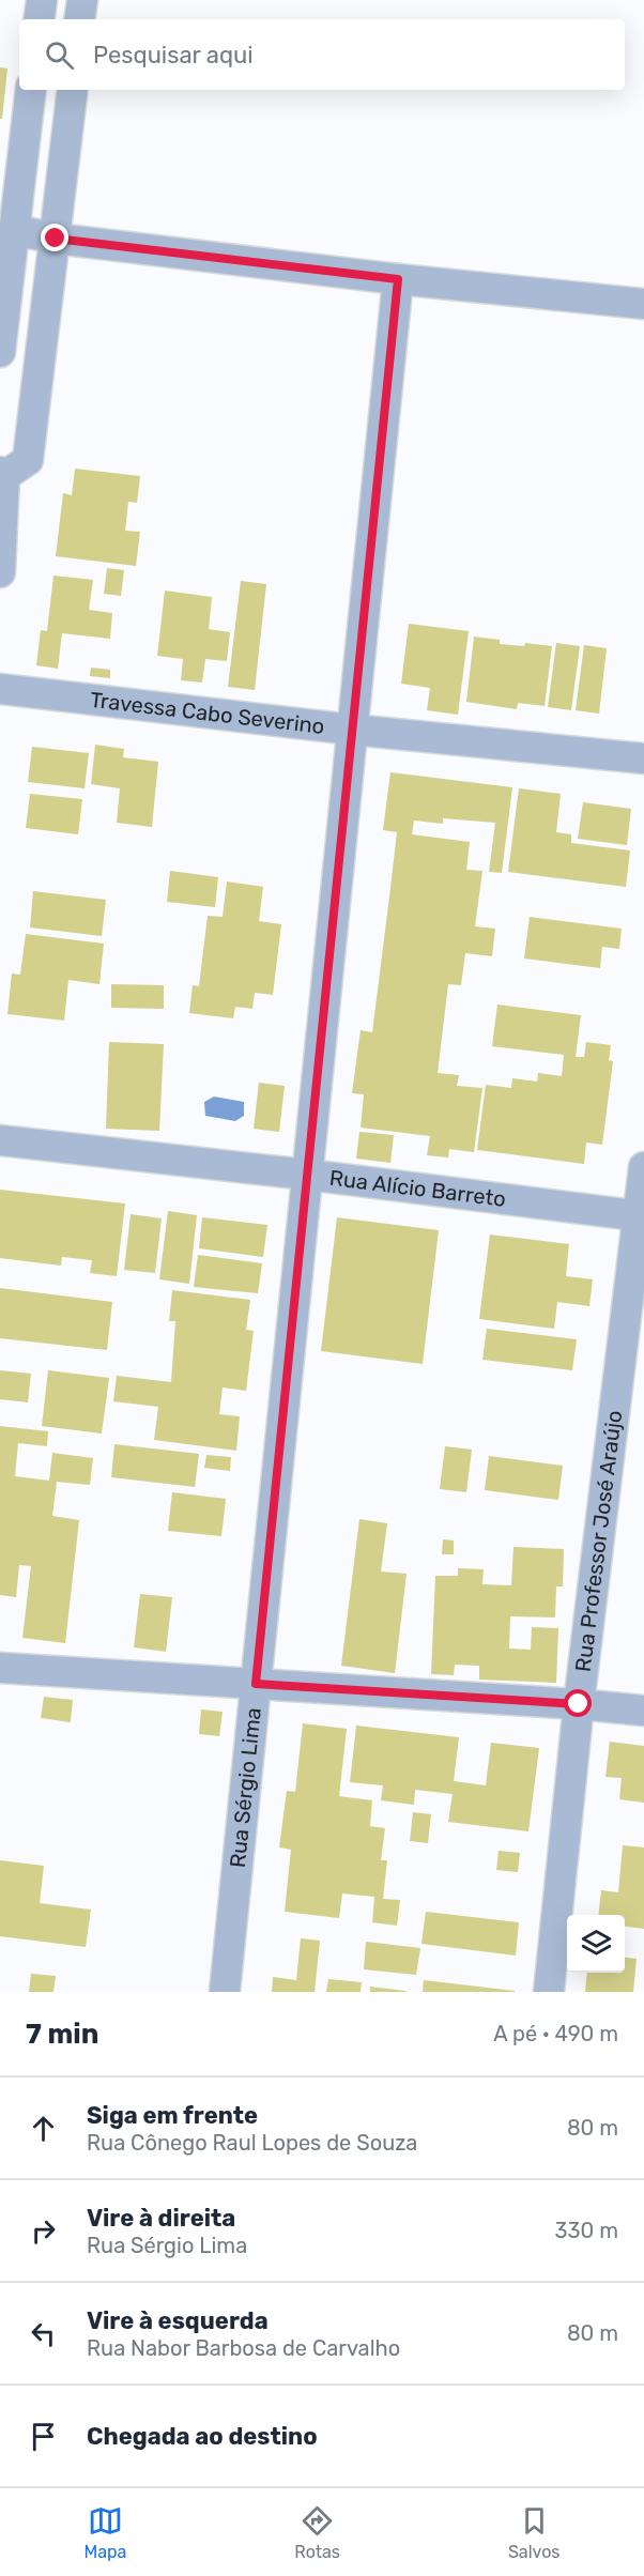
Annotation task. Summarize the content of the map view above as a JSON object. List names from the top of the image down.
{
  "streets": {
    "street": [
      "Travessa Cabo Severino",
      "Rua Alício Barreto",
      "Rua Professor José Araújo",
      "Rua Sérgio Lima"
    ]
  },
  "crossings": [
    ["Travessa Cabo Severino", "Rua Sérgio Lima"],
    ["Rua Alício Barreto", "Rua Professor José Araújo"],
    ["Rua Alício Barreto", "Rua Sérgio Lima"]
  ],
  "page": {
    "search": "Pesquisar aqui",
    "heading": ["7 min", "A pé · 490 m"],
    "list": [
      ["Siga em frente", "Rua Cônego Raul Lopes de Souza", "80 m"],
      ["Vire à direita", "Rua Sérgio Lima", "330 m"],
      ["Vire à esquerda", "Rua Nabor Barbosa de Carvalho", "80 m"],
      "Chegada ao destino"
    ],
    "nav": ["Mapa", "Rotas", "Salvos"]
  }
}
